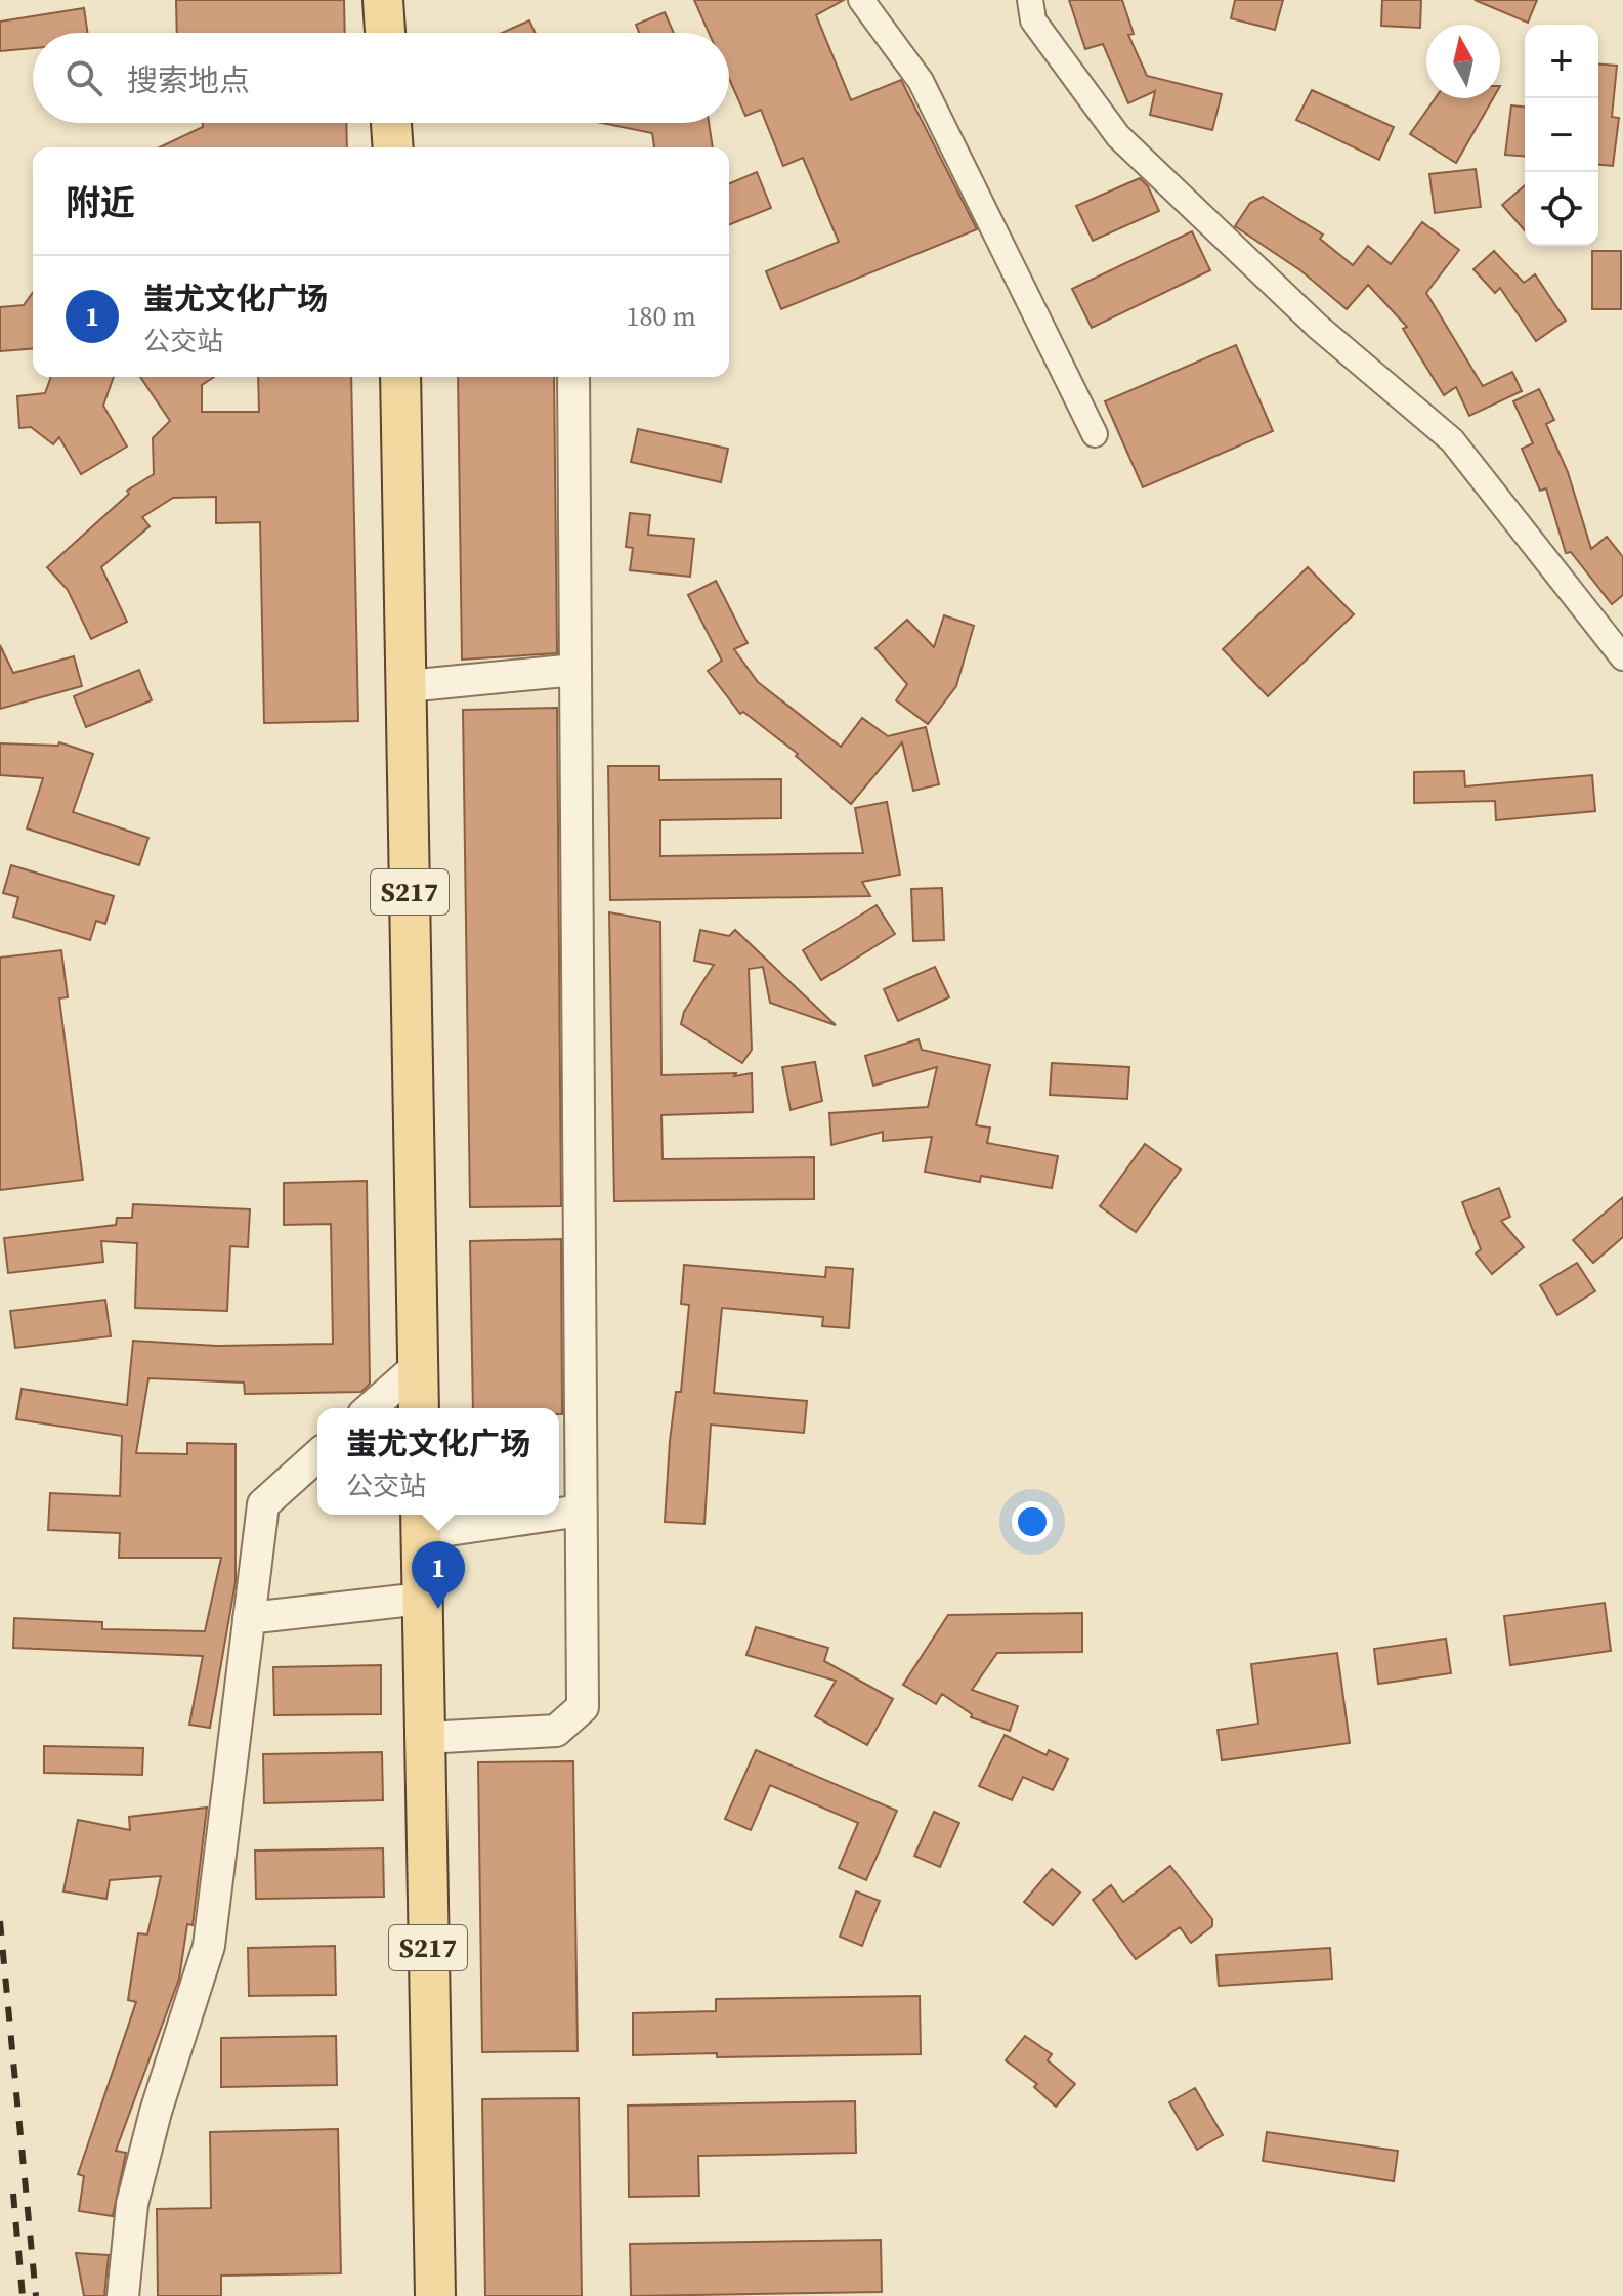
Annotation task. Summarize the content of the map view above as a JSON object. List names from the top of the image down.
{
  "streets": {
    "main road": ["S217"]
  },
  "north": "top",
  "page": {
    "map_buttons": ["+", "−"],
    "search": "搜索地点",
    "heading": "附近",
    "list": [
      {
        "mark": "1",
        "name": "蚩尤文化广场",
        "note": "公交站",
        "value": "180 m"
      }
    ],
    "popup": ["蚩尤文化广场", "公交站"],
    "pins": "1"
  }
}
